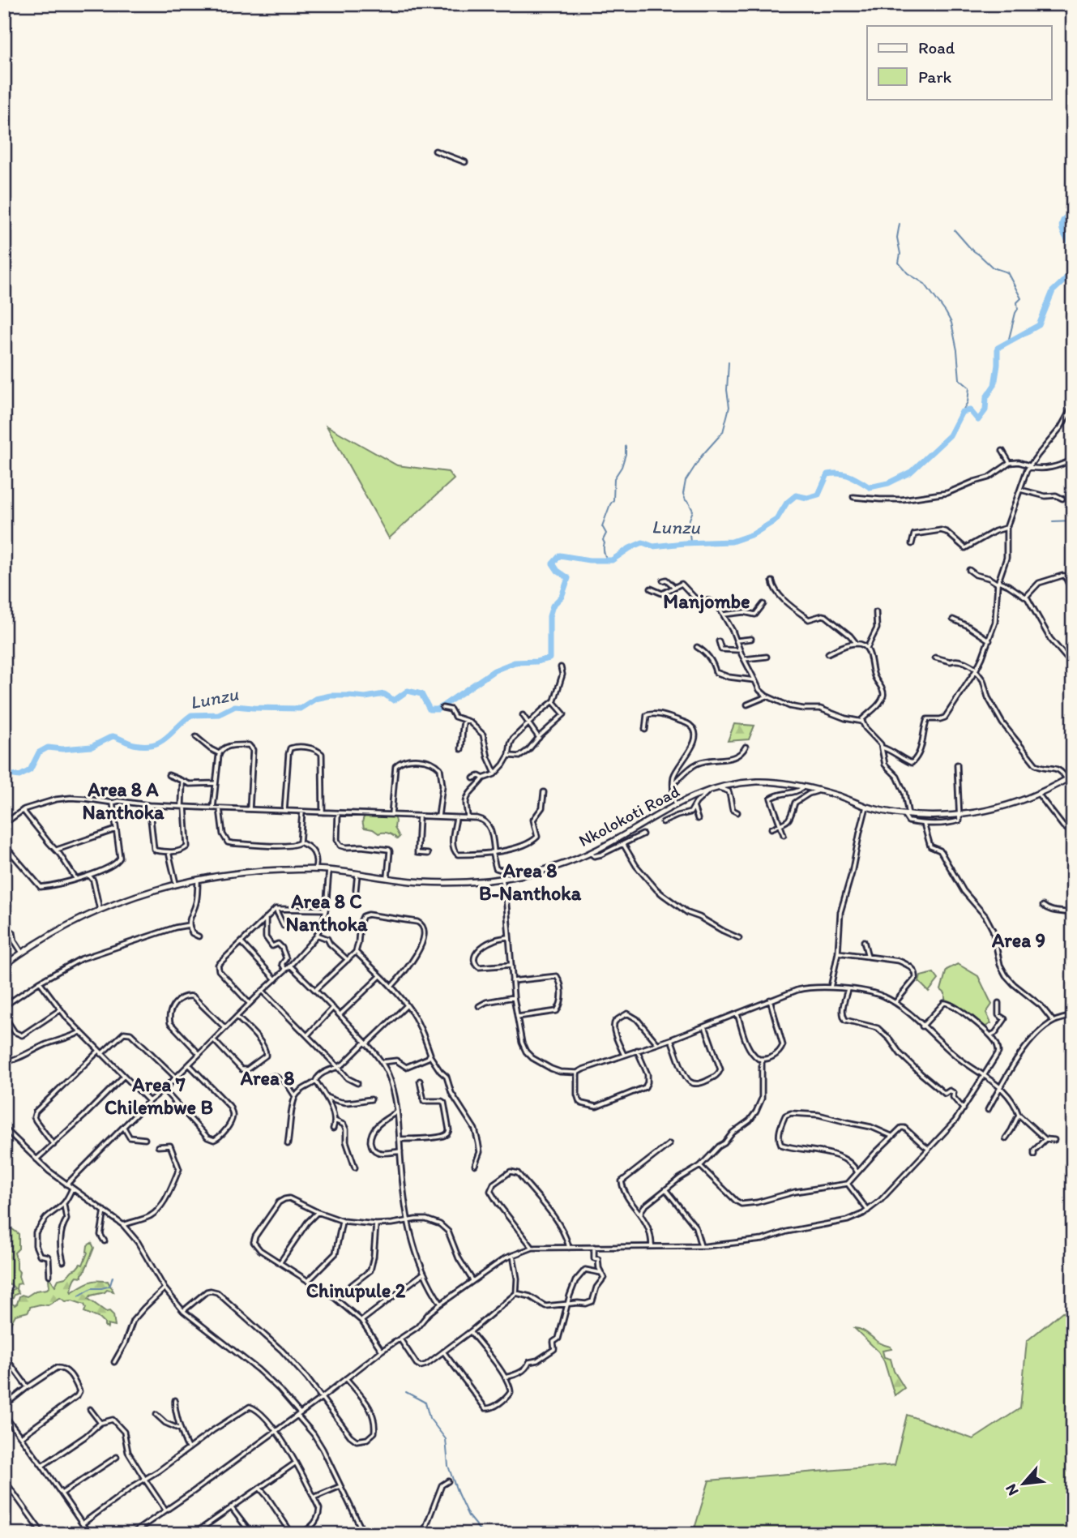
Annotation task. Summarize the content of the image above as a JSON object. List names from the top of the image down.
{
  "streets": {
    "main road": ["Nkolokoti Road"]
  },
  "districts": [
    "Manjombe",
    "Area 8 A Nanthoka",
    "Area 8 B-Nanthoka",
    "Area 8 C Nanthoka",
    "Area 9",
    "Area 8",
    "Area 7 Chilembwe B",
    "Chinupule 2"
  ],
  "water": ["Lunzu"],
  "legend": ["Road", "Park"],
  "north": "bottom left"
}
